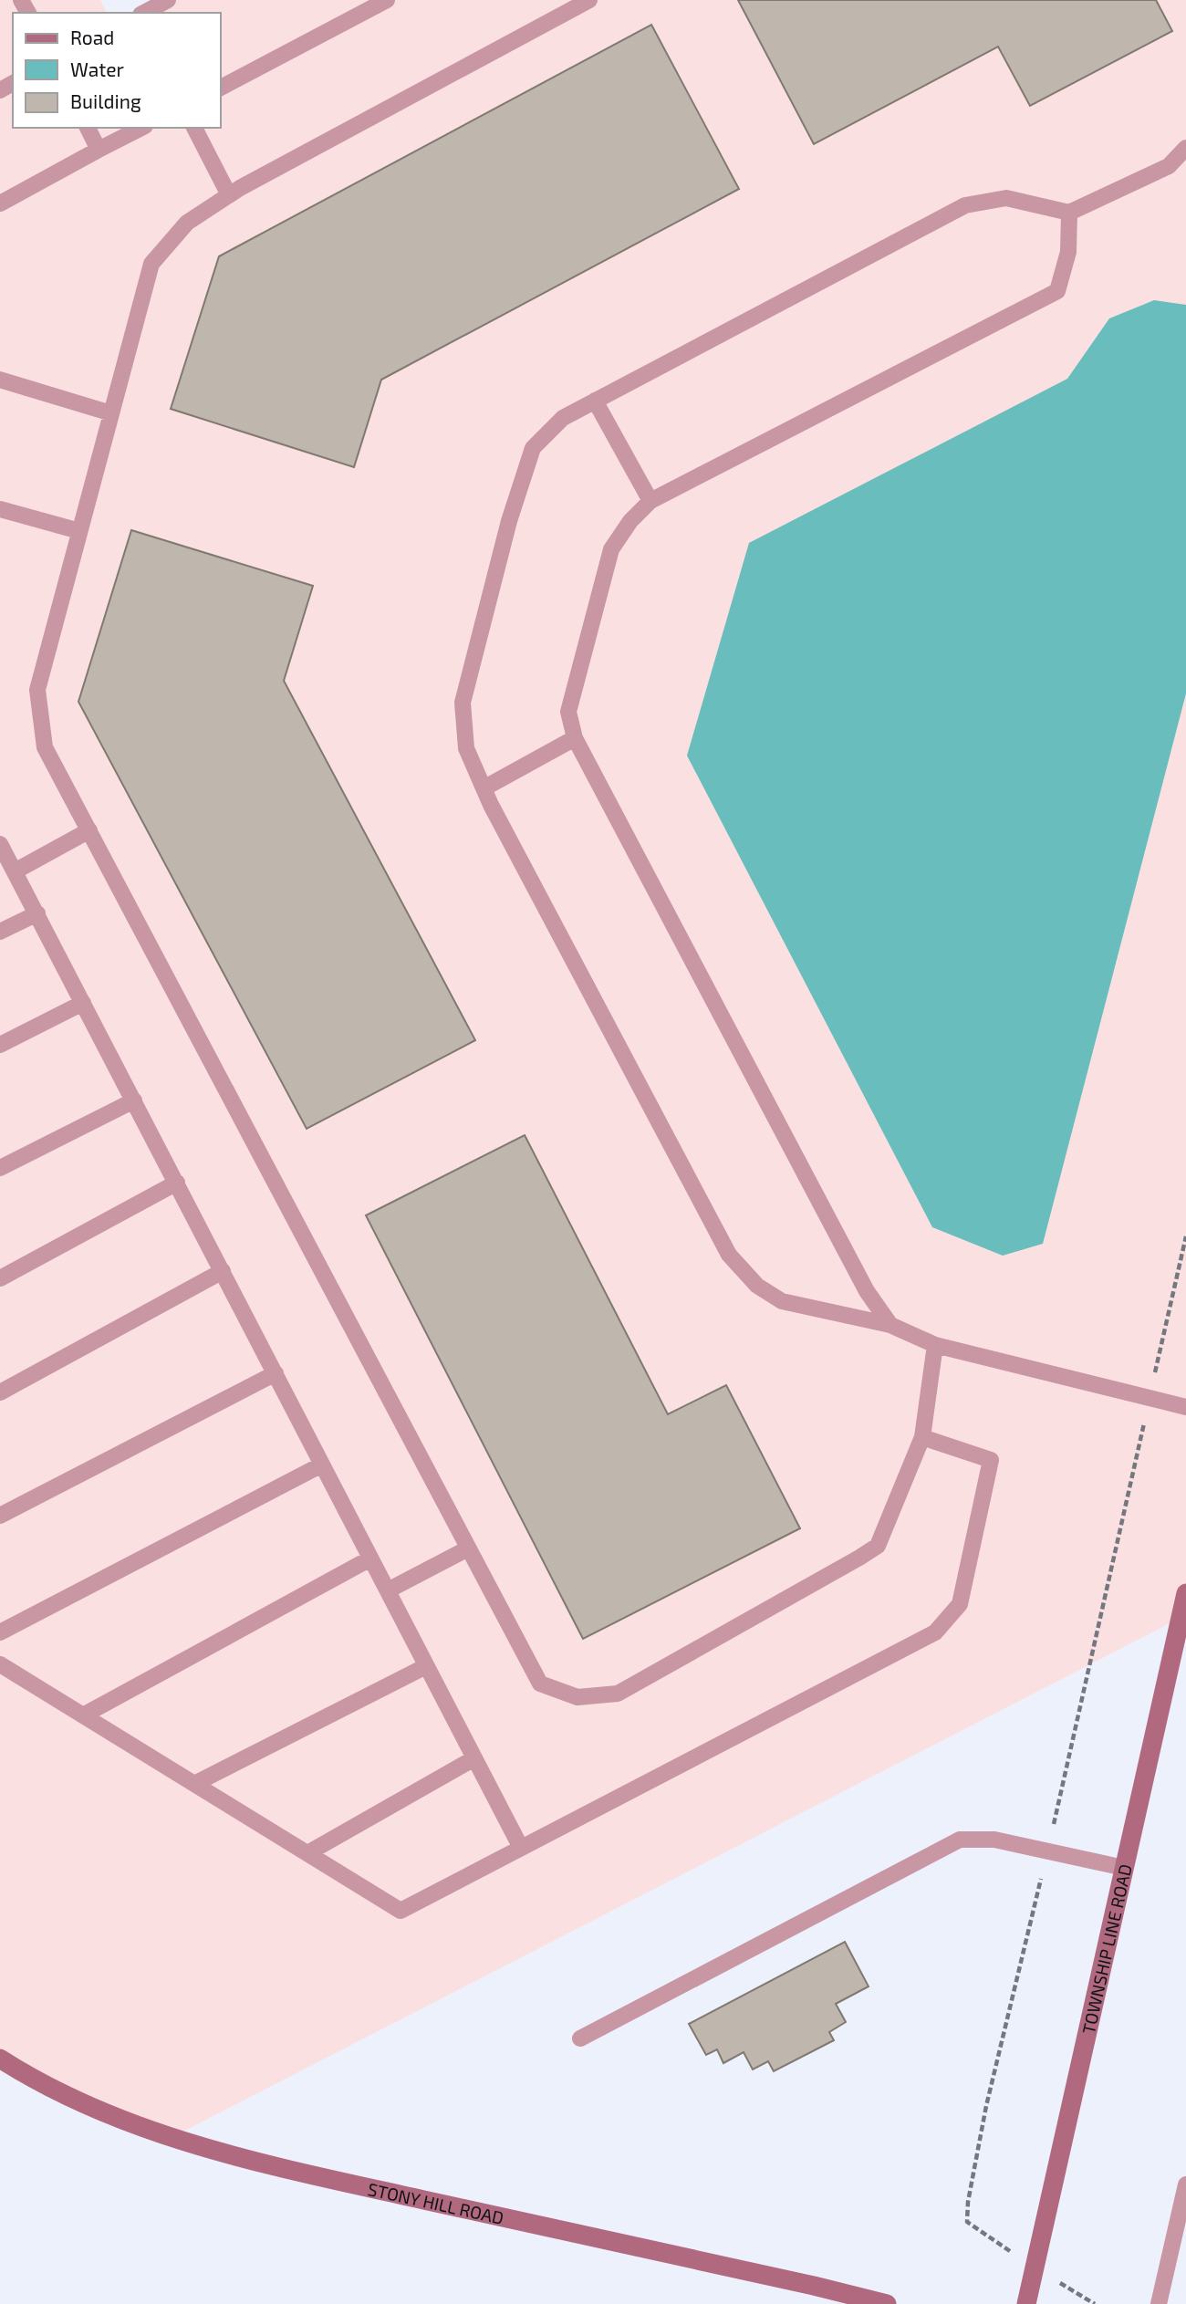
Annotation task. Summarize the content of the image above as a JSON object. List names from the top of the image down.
{
  "streets": {
    "street": ["TOWNSHIP LINE ROAD", "STONY HILL ROAD"]
  },
  "legend": ["Road", "Water", "Building"]
}
